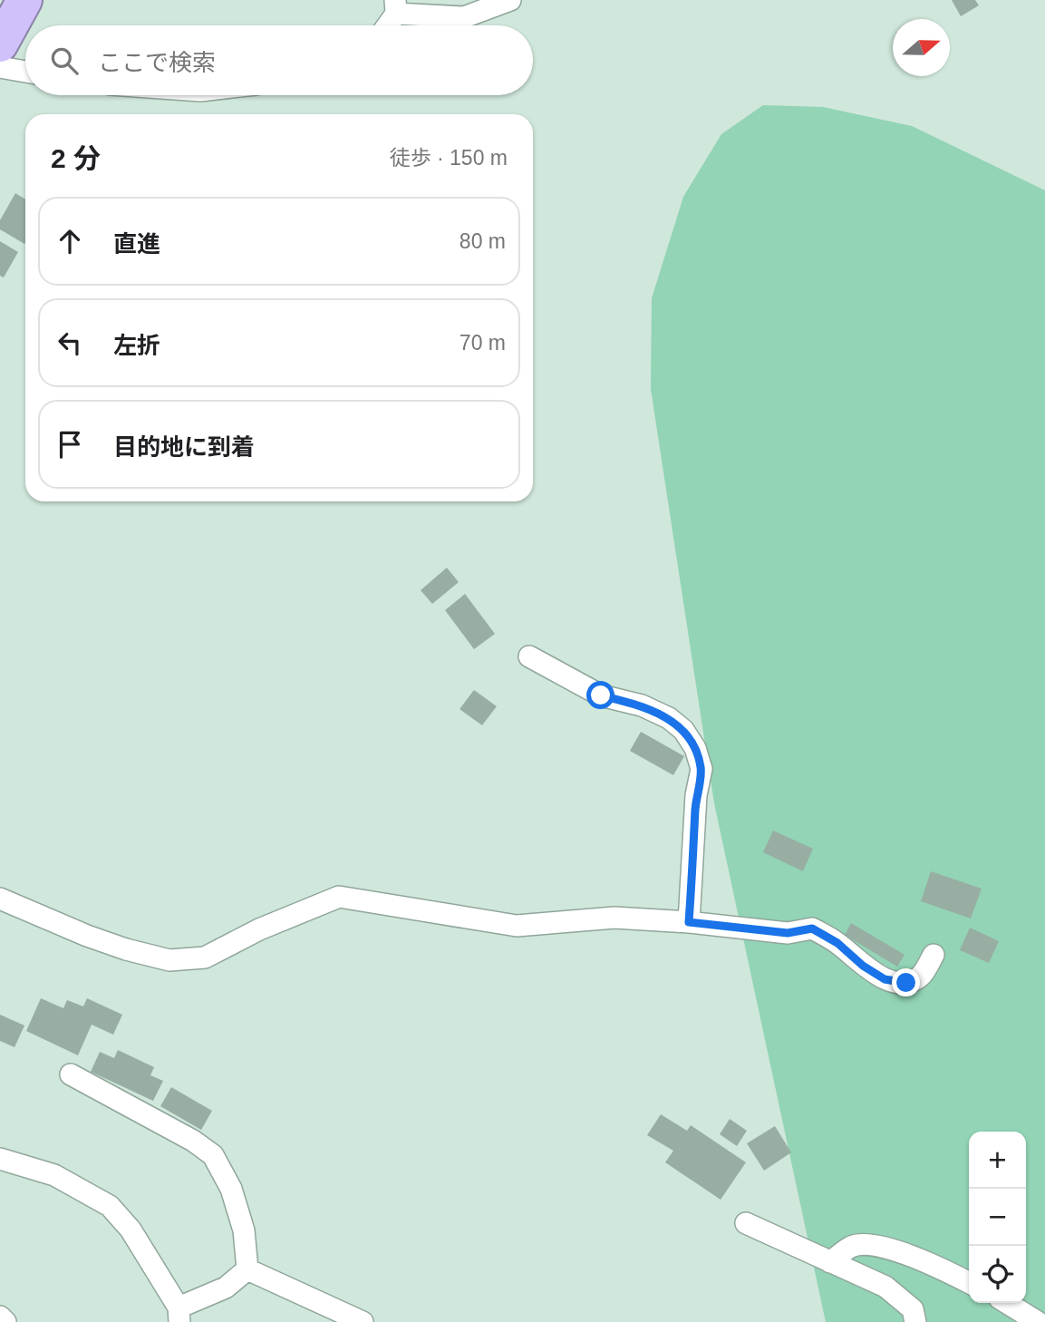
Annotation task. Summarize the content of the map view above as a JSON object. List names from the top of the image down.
{
  "north": "right",
  "page": {
    "search": "ここで検索",
    "heading": ["2 分", "徒歩 · 150 m"],
    "list": [
      ["直進", "80 m"],
      ["左折", "70 m"],
      "目的地に到着"
    ],
    "map_buttons": ["+", "−"]
  }
}
